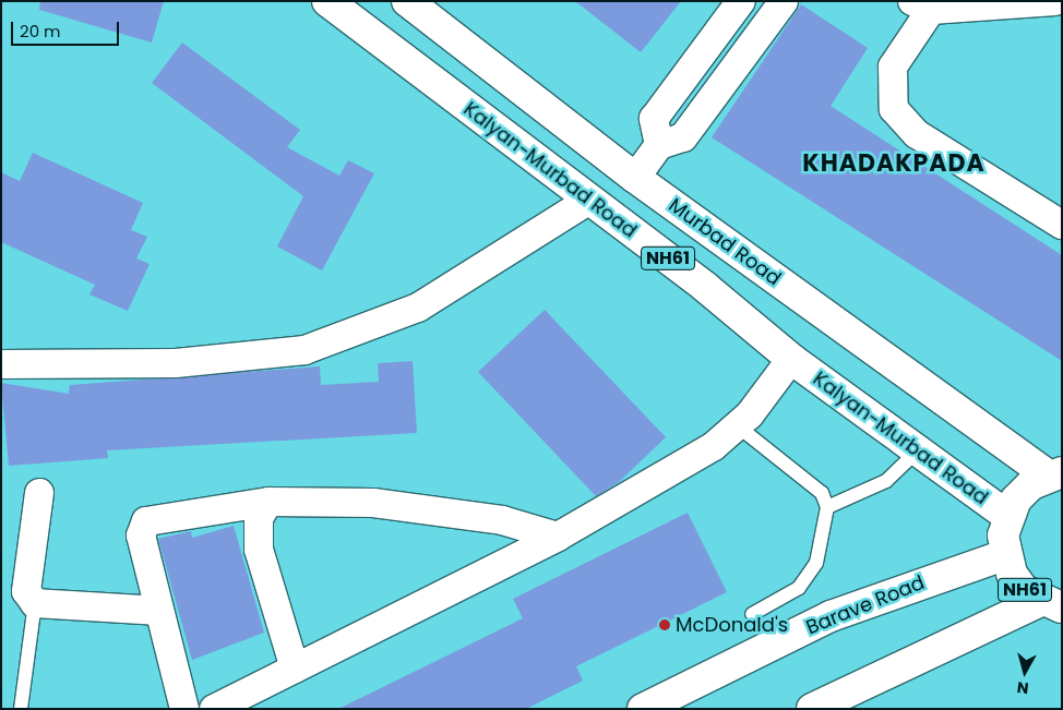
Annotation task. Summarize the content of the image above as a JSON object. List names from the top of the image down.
{
  "streets": {
    "main road": [
      "Kalyan-Murbad Road",
      "Murbad Road",
      "NH61",
      "Barave Road"
    ]
  },
  "crossings": [
    ["Kalyan-Murbad Road", "NH61"],
    ["Murbad Road", "NH61"],
    ["NH61", "Barave Road"]
  ],
  "districts": ["KHADAKPADA"],
  "places": ["McDonald's"],
  "scale_bar": "20 m",
  "north": "bottom"
}
